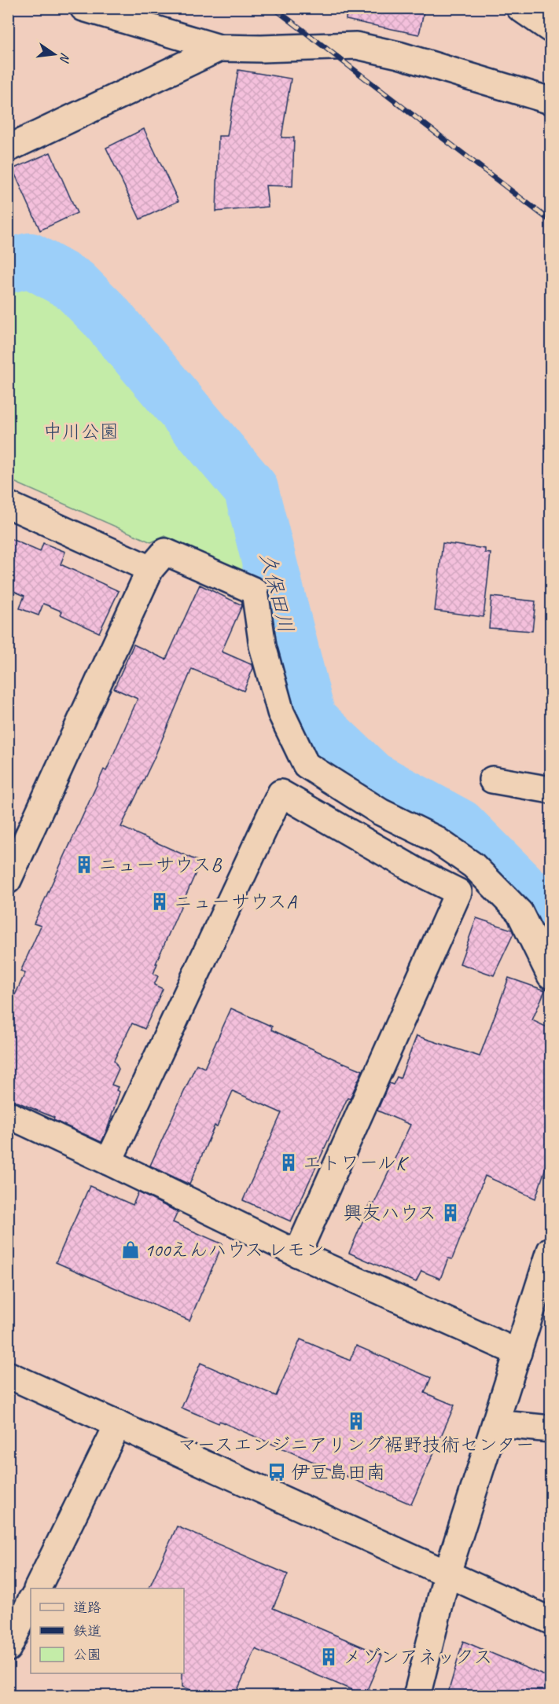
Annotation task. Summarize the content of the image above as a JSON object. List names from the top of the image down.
{
  "water": ["久保田川"],
  "parks": ["中川公園"],
  "places": {
    "building": [
      "ニューサウスB",
      "ニューサウスA",
      "エトワールK",
      "興友ハウス",
      "マースエンジニアリング裾野技術センター",
      "メゾンアネックス"
    ],
    "shop": ["100えんハウス レモン"],
    "bus stop": ["伊豆島田南"]
  },
  "legend": ["道路", "鉄道", "公園"],
  "north": "right"
}
